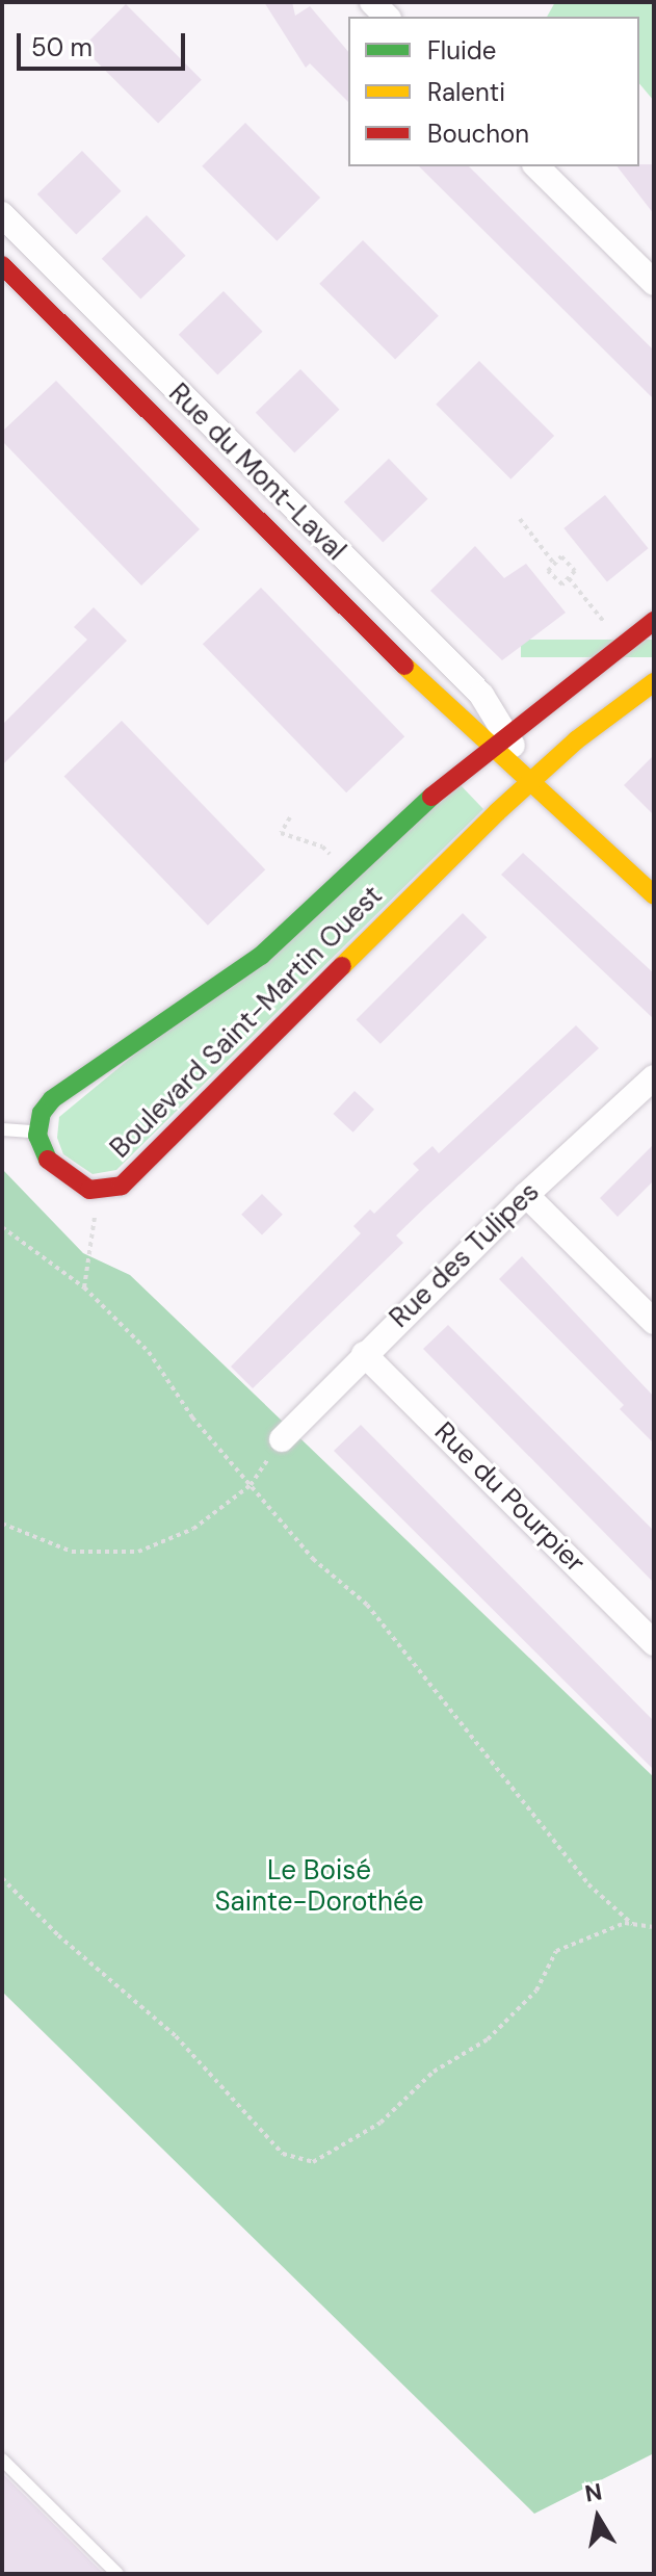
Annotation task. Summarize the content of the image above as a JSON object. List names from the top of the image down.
{
  "streets": {
    "street": [
      "Rue du Mont-Laval",
      "Boulevard Saint-Martin Ouest",
      "Rue des Tulipes",
      "Rue du Pourpier"
    ]
  },
  "crossings": [
    ["Rue du Mont-Laval", "Boulevard Saint-Martin Ouest"],
    ["Rue des Tulipes", "Rue du Pourpier"]
  ],
  "parks": ["Le Boisé Sainte-Dorothée"],
  "legend": ["Fluide", "Ralenti", "Bouchon"],
  "scale_bar": "50 m",
  "north": "top"
}
